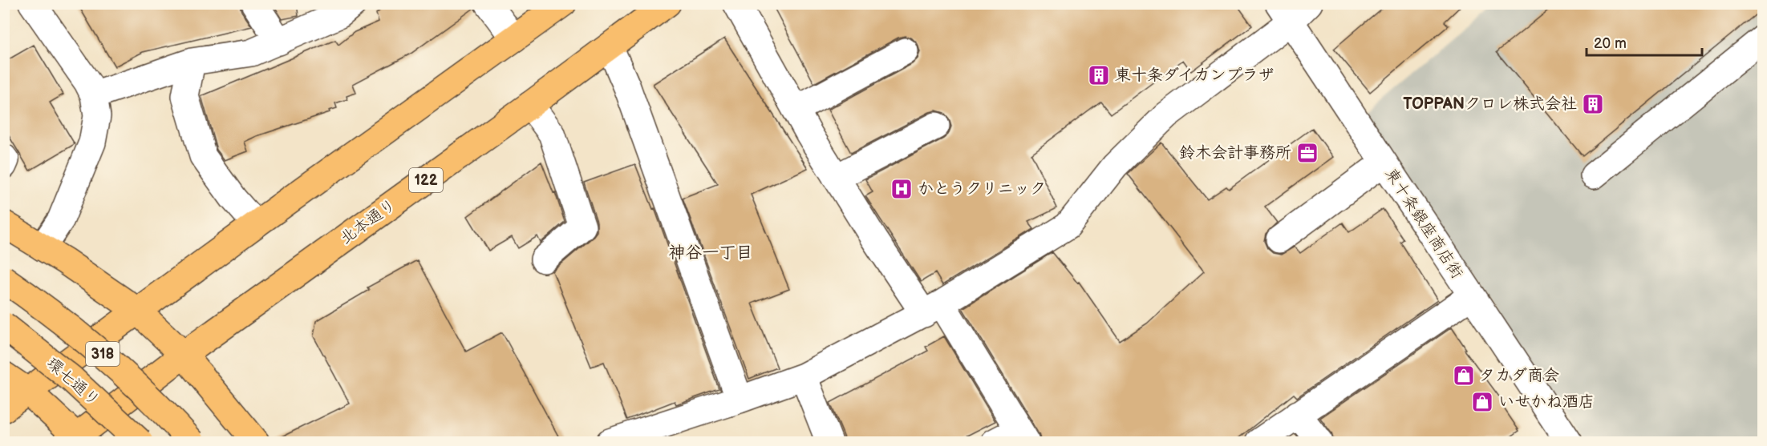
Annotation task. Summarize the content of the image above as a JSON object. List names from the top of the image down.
{
  "streets": {
    "main road": [
      "122",
      "北本通り",
      "318",
      "環七通り"
    ],
    "street": ["東十条銀座商店街"]
  },
  "districts": ["神谷一丁目"],
  "places": {
    "building": ["東十条ダイカンプラザ", "TOPPANクロレ株式会社"],
    "office": ["鈴木会計事務所"],
    "hospital": ["かとうクリニック"],
    "shop": ["タカダ商会", "いせかね酒店"]
  },
  "scale_bar": "20 m"
}
